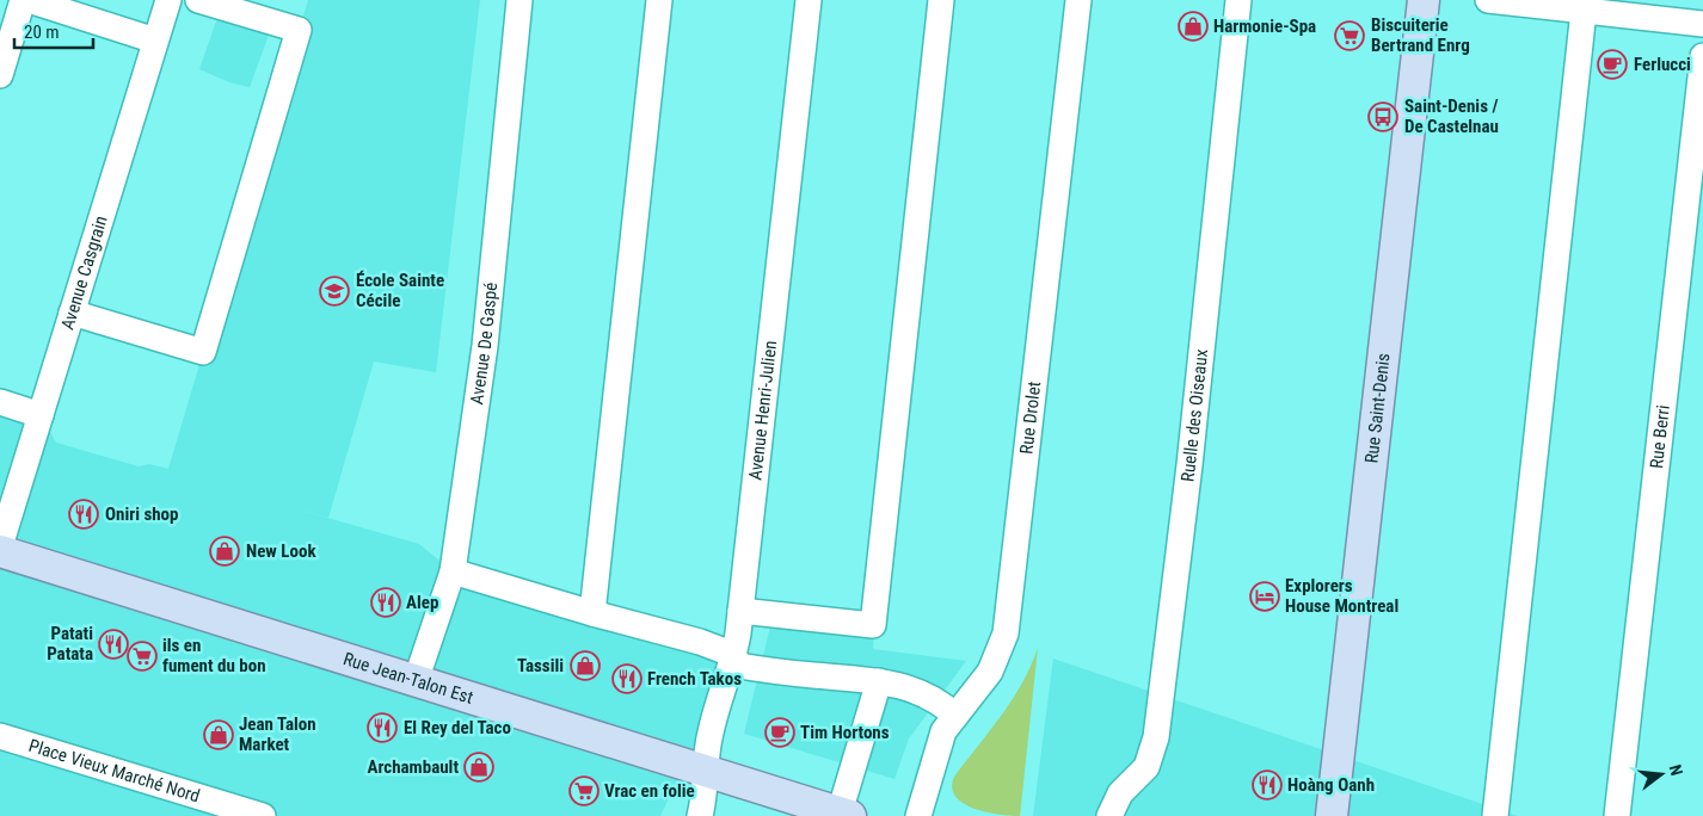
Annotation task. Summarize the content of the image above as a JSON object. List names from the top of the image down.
{
  "streets": {
    "main road": ["Rue Saint-Denis", "Rue Jean-Talon Est"],
    "street": [
      "Avenue Casgrain",
      "Avenue De Gaspé",
      "Avenue Henri-Julien",
      "Ruelle des Oiseaux",
      "Rue Drolet",
      "Rue Berri",
      "Place Vieux Marché Nord"
    ]
  },
  "crossings": [
    ["Avenue De Gaspé", "Rue Jean-Talon Est"],
    ["Avenue Henri-Julien", "Rue Jean-Talon Est"]
  ],
  "places": {
    "shop": [
      "Harmonie-Spa",
      "New Look",
      "Tassili",
      "Jean Talon Market",
      "Archambault"
    ],
    "supermarket": ["Biscuiterie Bertrand Enrg", "ils en fument du bon", "Vrac en folie"],
    "cafe": ["Ferlucci", "Tim Hortons"],
    "bus stop": ["Saint-Denis / De Castelnau"],
    "school or university": ["École Sainte Cécile"],
    "restaurant": [
      "Oniri shop",
      "Alep",
      "Patati Patata",
      "French Takos",
      "El Rey del Taco",
      "Hoàng Oanh"
    ],
    "hotel": ["Explorers House Montreal"]
  },
  "scale_bar": "20 m",
  "north": "right"
}
